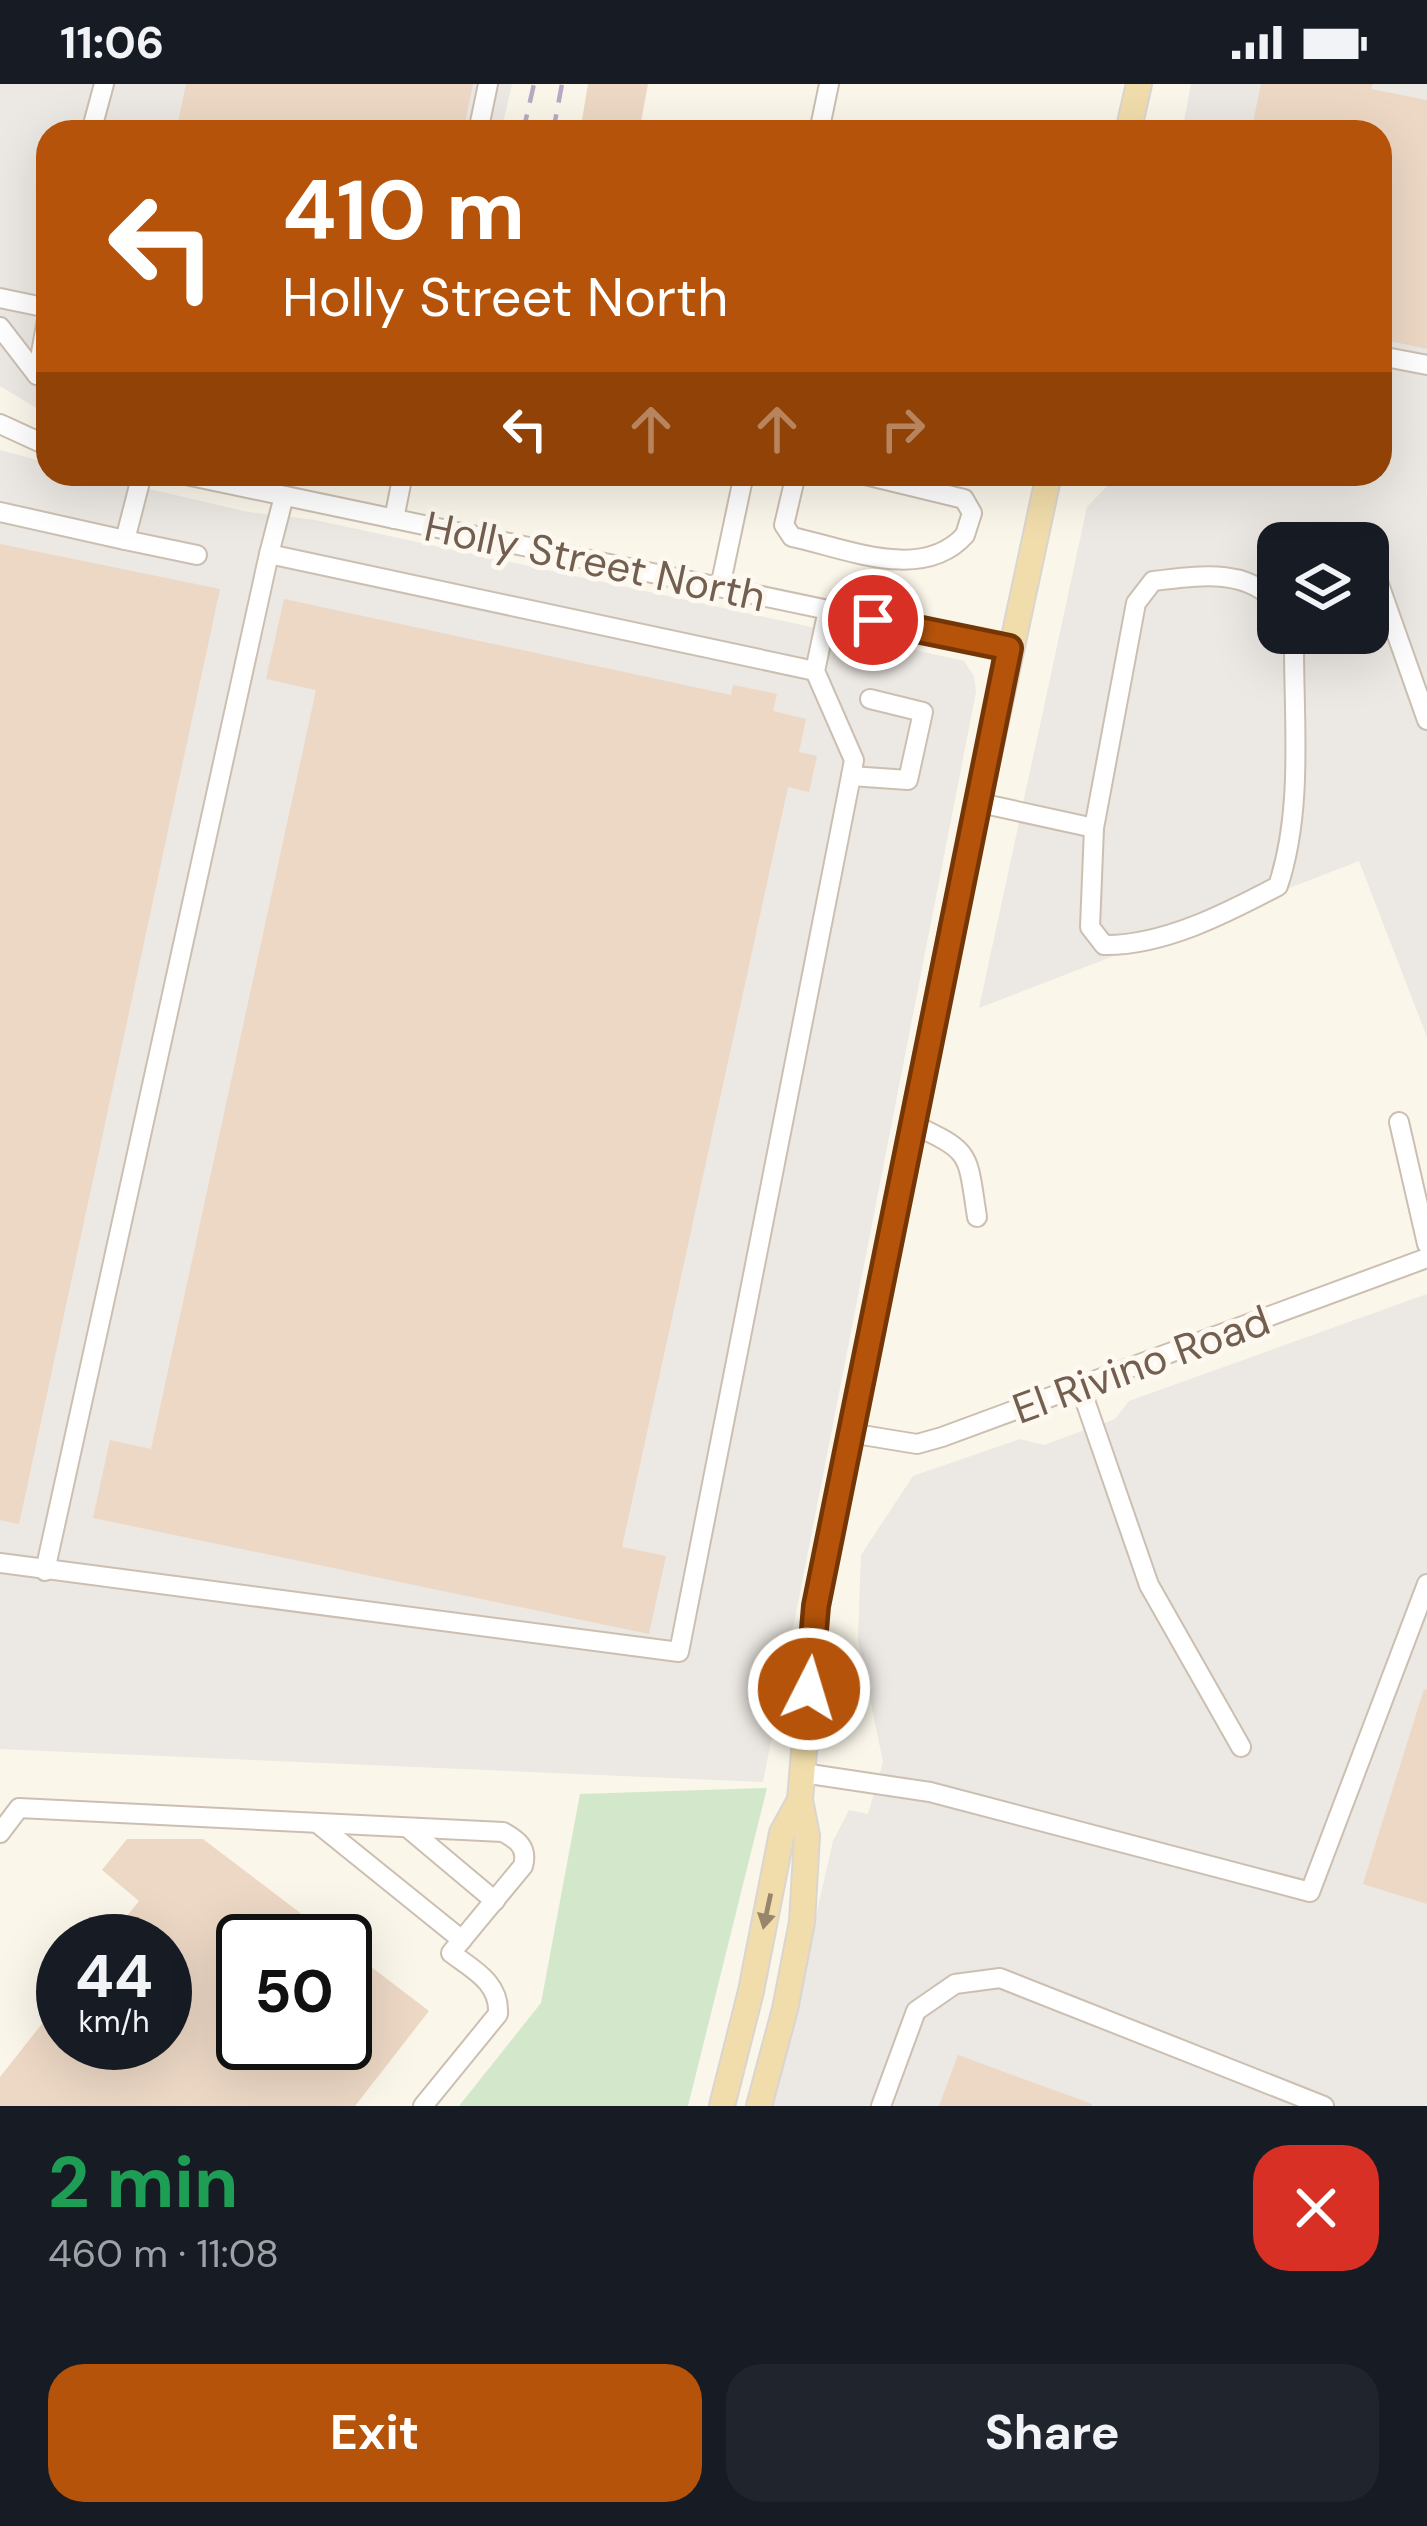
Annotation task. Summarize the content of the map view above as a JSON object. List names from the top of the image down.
{
  "streets": {
    "street": ["Holly Street North", "El Rivino Road"]
  },
  "page": {
    "status": "11:06",
    "turn": ["410 m", "Holly Street North"],
    "speed": "44 km/h",
    "limit": "50",
    "heading": ["2 min", "460 m · 11:08"],
    "buttons": ["Exit", "Share"]
  }
}
